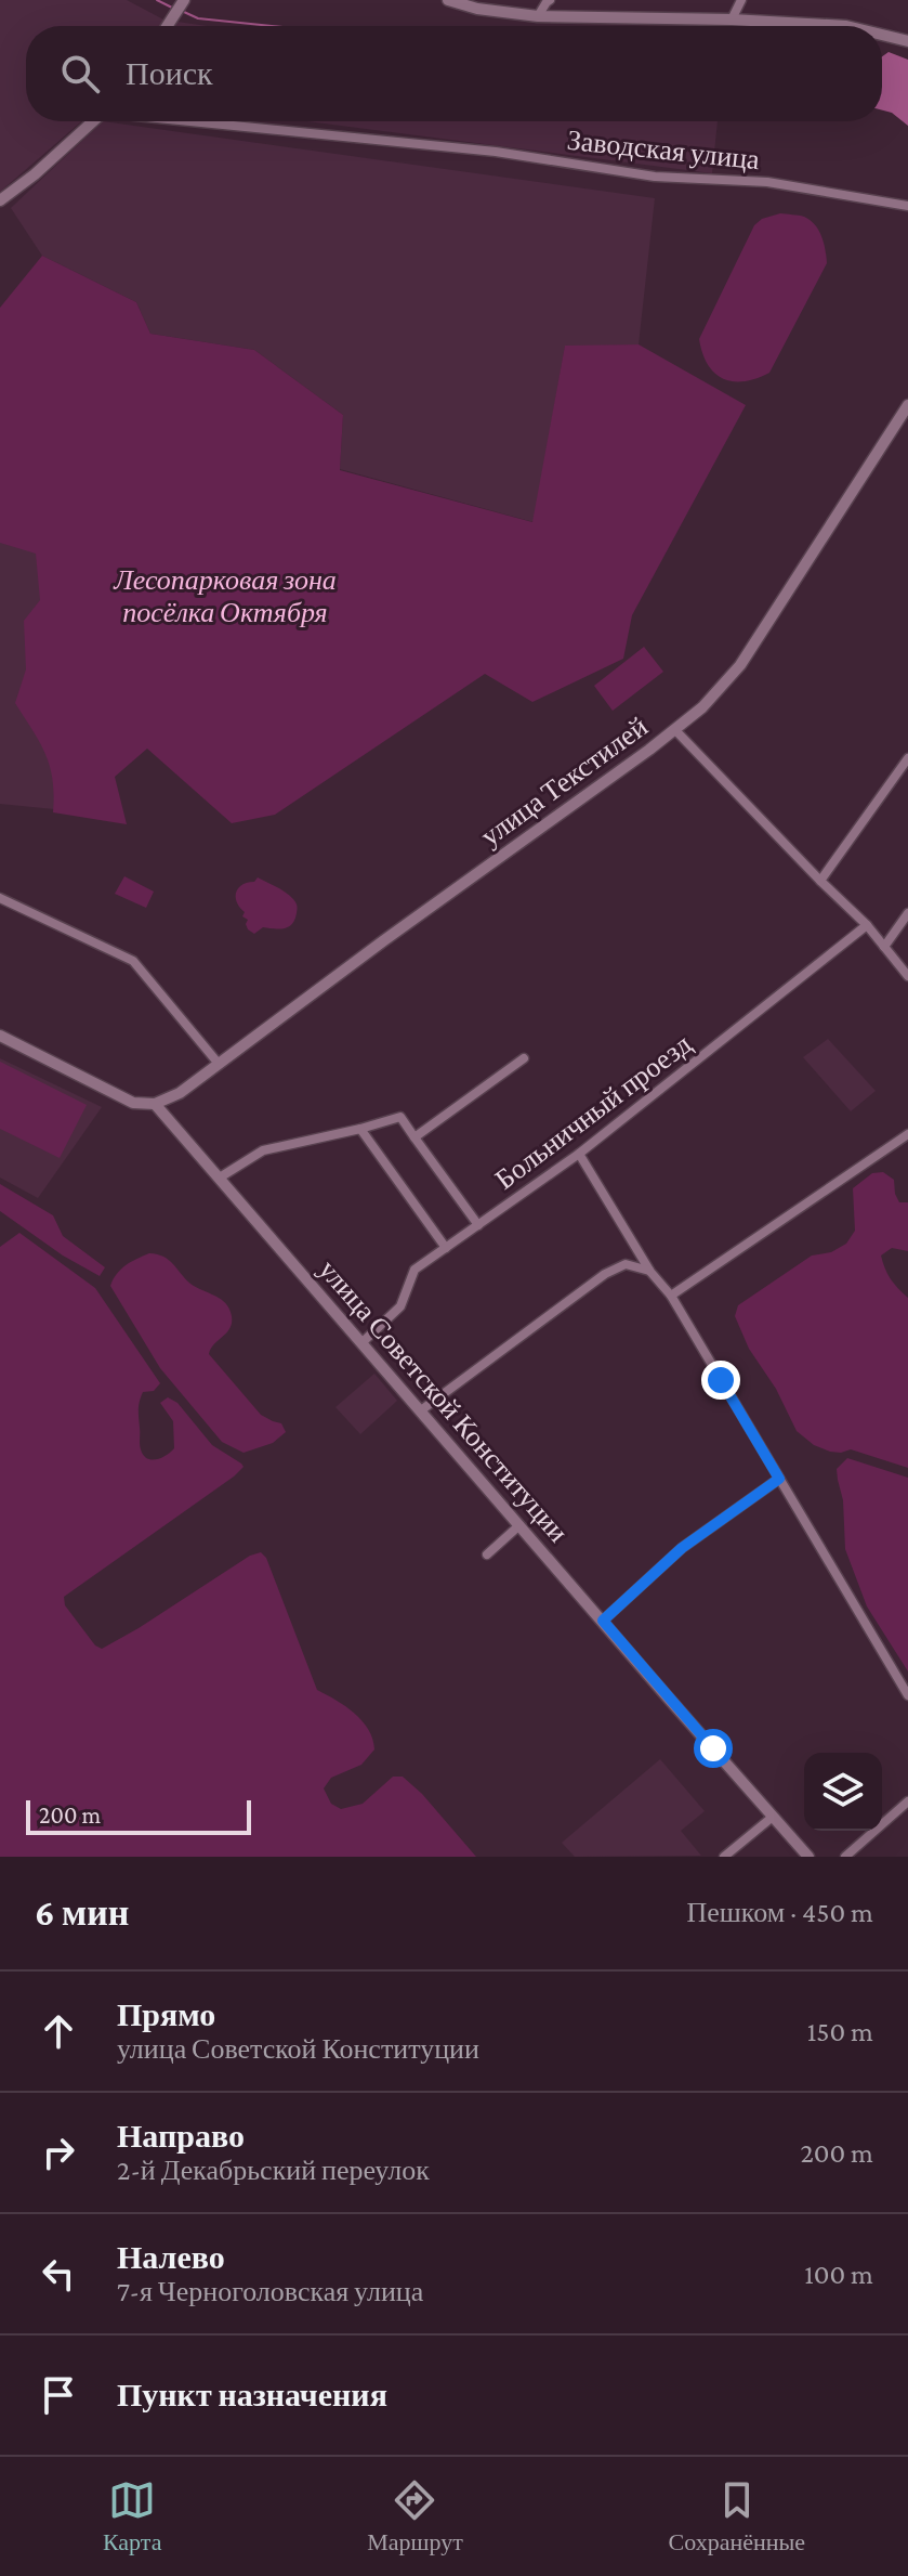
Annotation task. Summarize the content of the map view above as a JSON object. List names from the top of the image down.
{
  "streets": {
    "street": [
      "Заводская улица",
      "улица Текстилей",
      "Больничный проезд",
      "улица Советской Конституции"
    ]
  },
  "crossings": [
    ["улица Текстилей", "улица Советской Конституции"],
    ["Больничный проезд", "улица Советской Конституции"]
  ],
  "parks": ["Лесопарковая зона посёлка Октября"],
  "scale_bar": "200 m",
  "page": {
    "search": "Поиск",
    "scale": "200 m",
    "heading": ["6 мин", "Пешком · 450 m"],
    "list": [
      ["Прямо", "улица Советской Конституции", "150 m"],
      ["Направо", "2-й Декабрьский переулок", "200 m"],
      ["Налево", "7-я Черноголовская улица", "100 m"],
      "Пункт назначения"
    ],
    "nav": ["Карта", "Маршрут", "Сохранённые"]
  }
}
